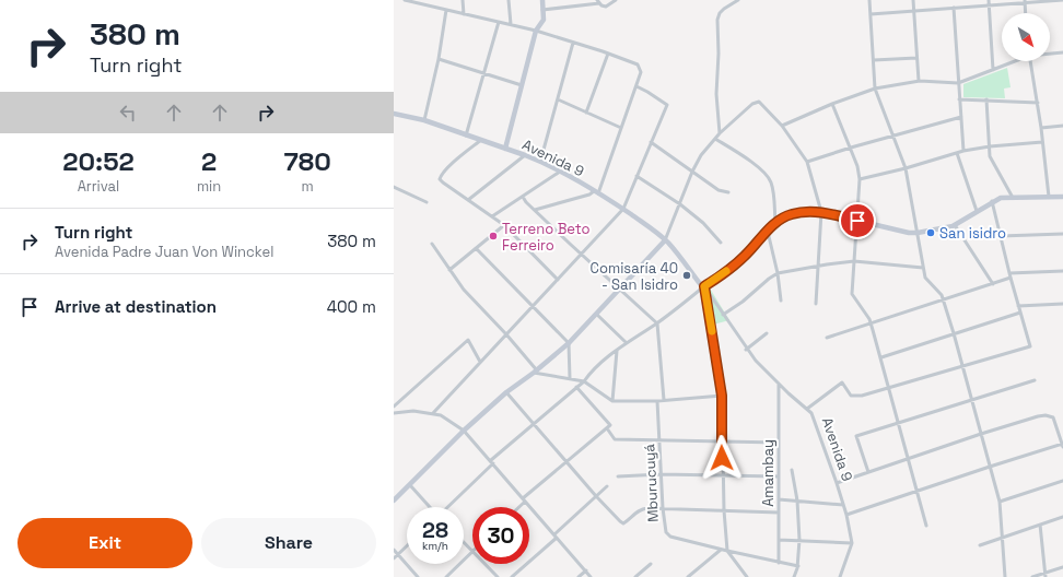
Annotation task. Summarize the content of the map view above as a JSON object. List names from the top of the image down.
{
  "streets": {
    "main road": ["Avenida 9"],
    "street": ["Amambay", "Mburucuyá"]
  },
  "crossings": [
    ["Avenida 9", "Amambay"]
  ],
  "places": ["San isidro", "Terreno Beto Ferreiro", "Comisaría 40 - San Isidro"],
  "north": "bottom right",
  "page": {
    "turn": ["380 m", "Turn right"],
    "eta": [
      "20:52",
      "Arrival",
      "2",
      "min",
      "780",
      "m"
    ],
    "list": [
      {
        "name": "Turn right",
        "note": "Avenida Padre Juan Von Winckel",
        "value": "380 m"
      },
      {
        "name": "Arrive at destination",
        "value": "400 m"
      }
    ],
    "speed": "28 km/h",
    "limit": "30",
    "buttons": ["Exit", "Share"]
  }
}
